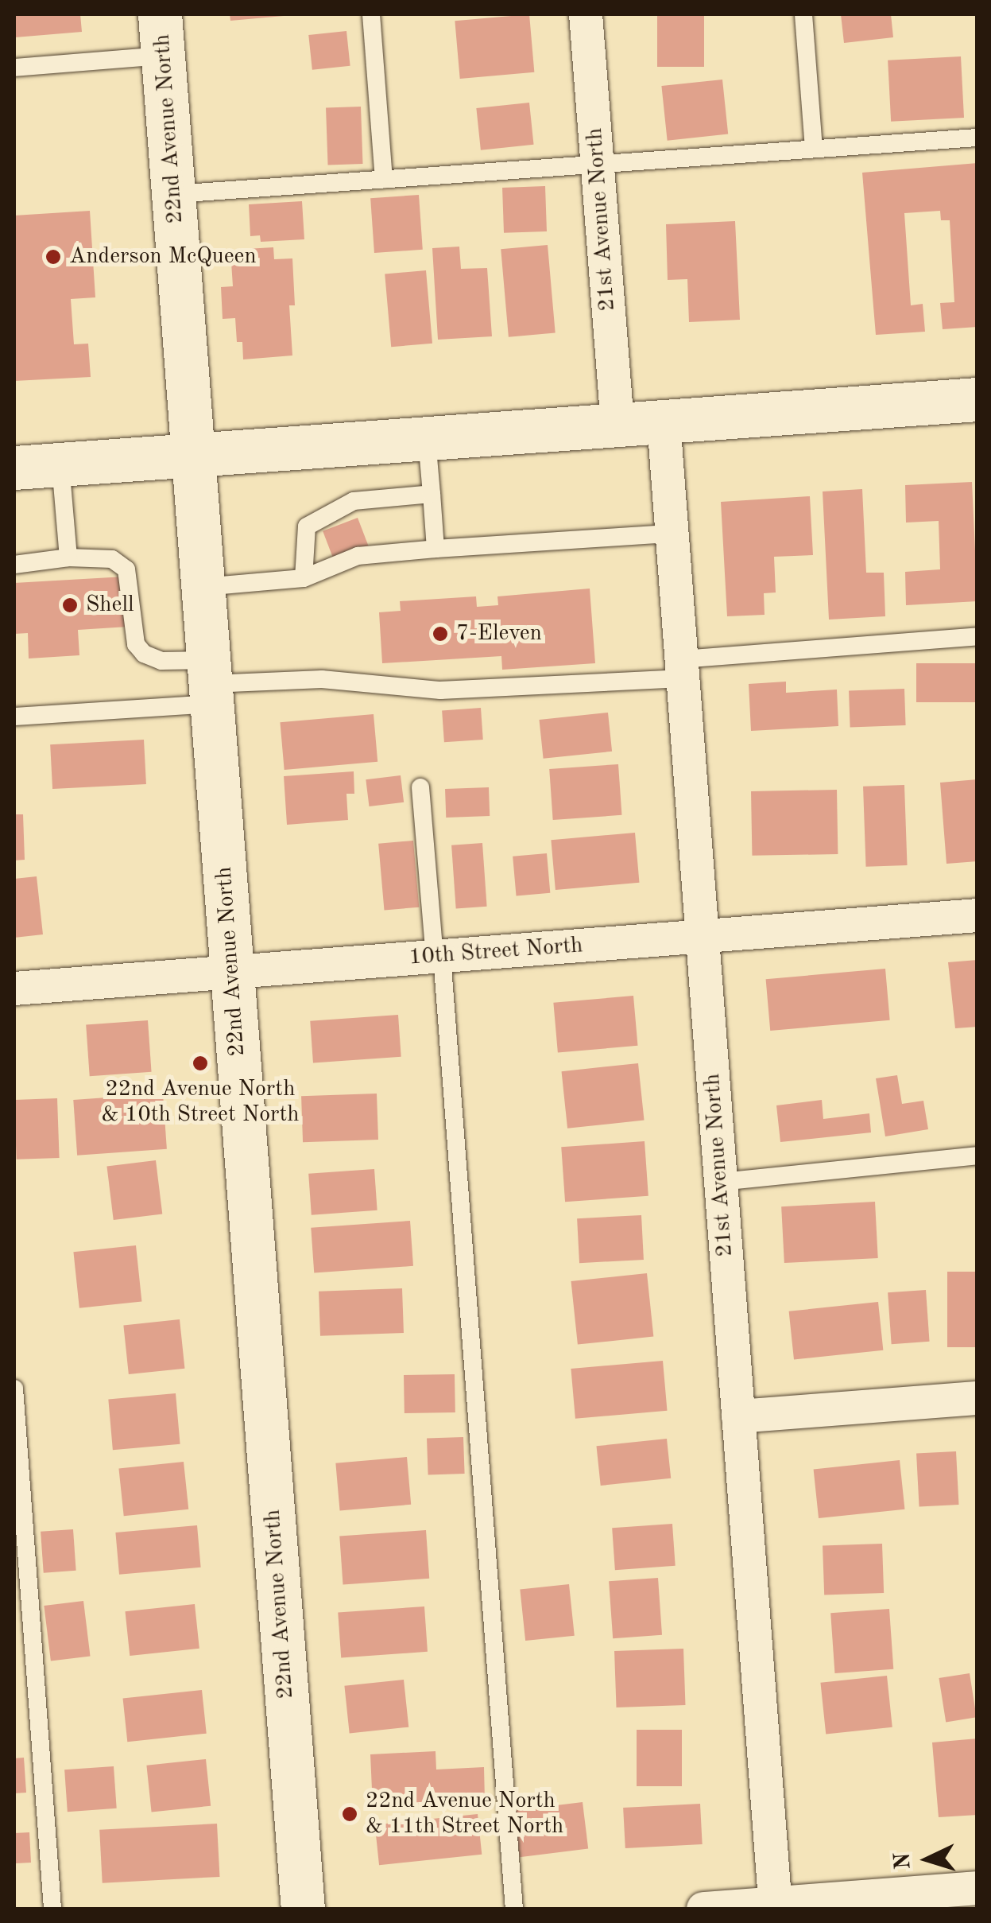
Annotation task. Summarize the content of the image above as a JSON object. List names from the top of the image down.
{
  "streets": {
    "main road": ["22nd Avenue North"],
    "street": ["21st Avenue North", "10th Street North"]
  },
  "crossings": [
    ["22nd Avenue North", "10th Street North"],
    ["21st Avenue North", "10th Street North"]
  ],
  "places": [
    "Anderson McQueen",
    "Shell",
    "7-Eleven",
    "22nd Avenue North & 10th Street North",
    "22nd Avenue North & 11th Street North"
  ],
  "north": "left"
}
